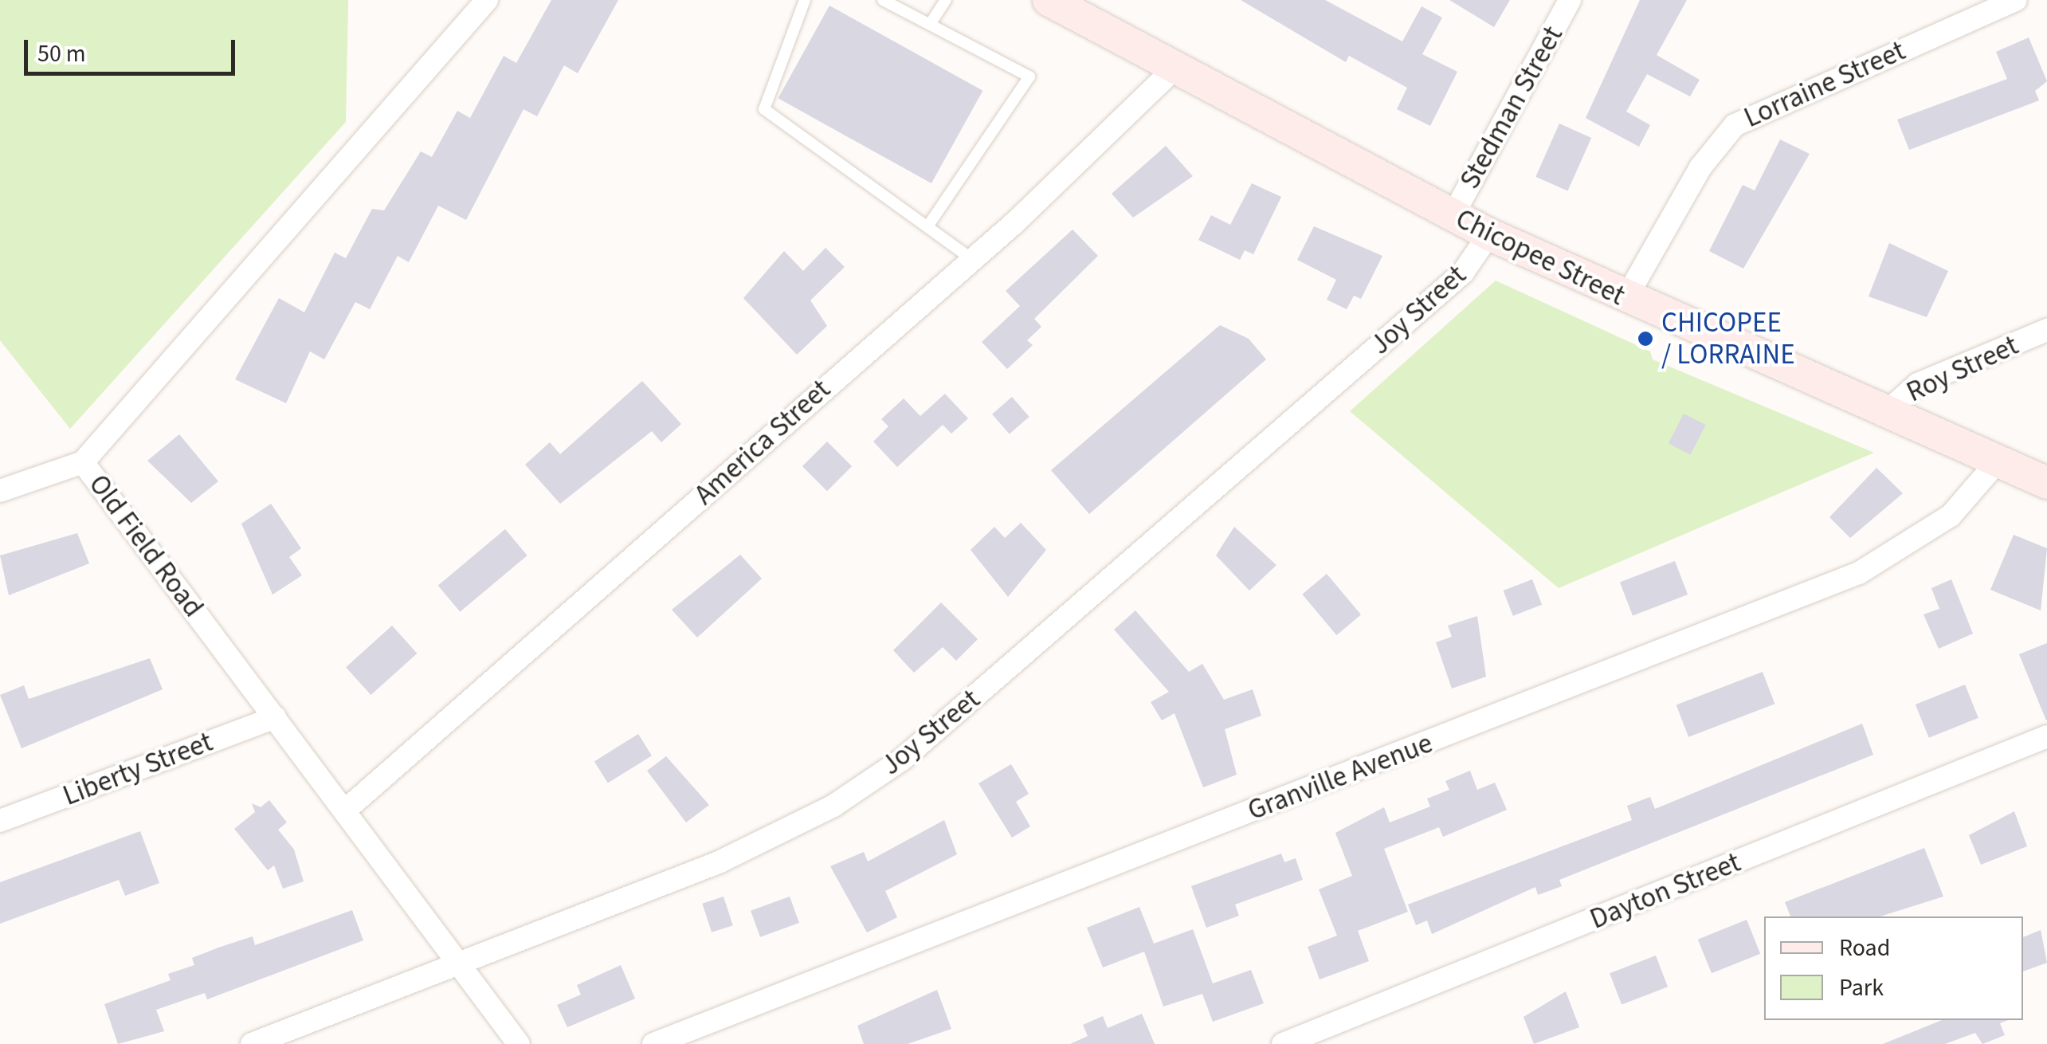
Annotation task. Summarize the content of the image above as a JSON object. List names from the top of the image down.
{
  "streets": {
    "main road": ["Chicopee Street"],
    "street": [
      "Lorraine Street",
      "Stedman Street",
      "Joy Street",
      "Roy Street",
      "America Street",
      "Old Field Road",
      "Liberty Street",
      "Granville Avenue",
      "Dayton Street"
    ]
  },
  "crossings": [
    ["Lorraine Street", "Chicopee Street"],
    ["Stedman Street", "Chicopee Street"],
    ["Chicopee Street", "Joy Street"],
    ["Chicopee Street", "Roy Street"],
    ["Chicopee Street", "America Street"],
    ["Chicopee Street", "Granville Avenue"],
    ["Joy Street", "Old Field Road"],
    ["America Street", "Old Field Road"],
    ["Old Field Road", "Liberty Street"]
  ],
  "places": ["CHICOPEE / LORRAINE"],
  "legend": ["Road", "Park"],
  "scale_bar": "50 m"
}
